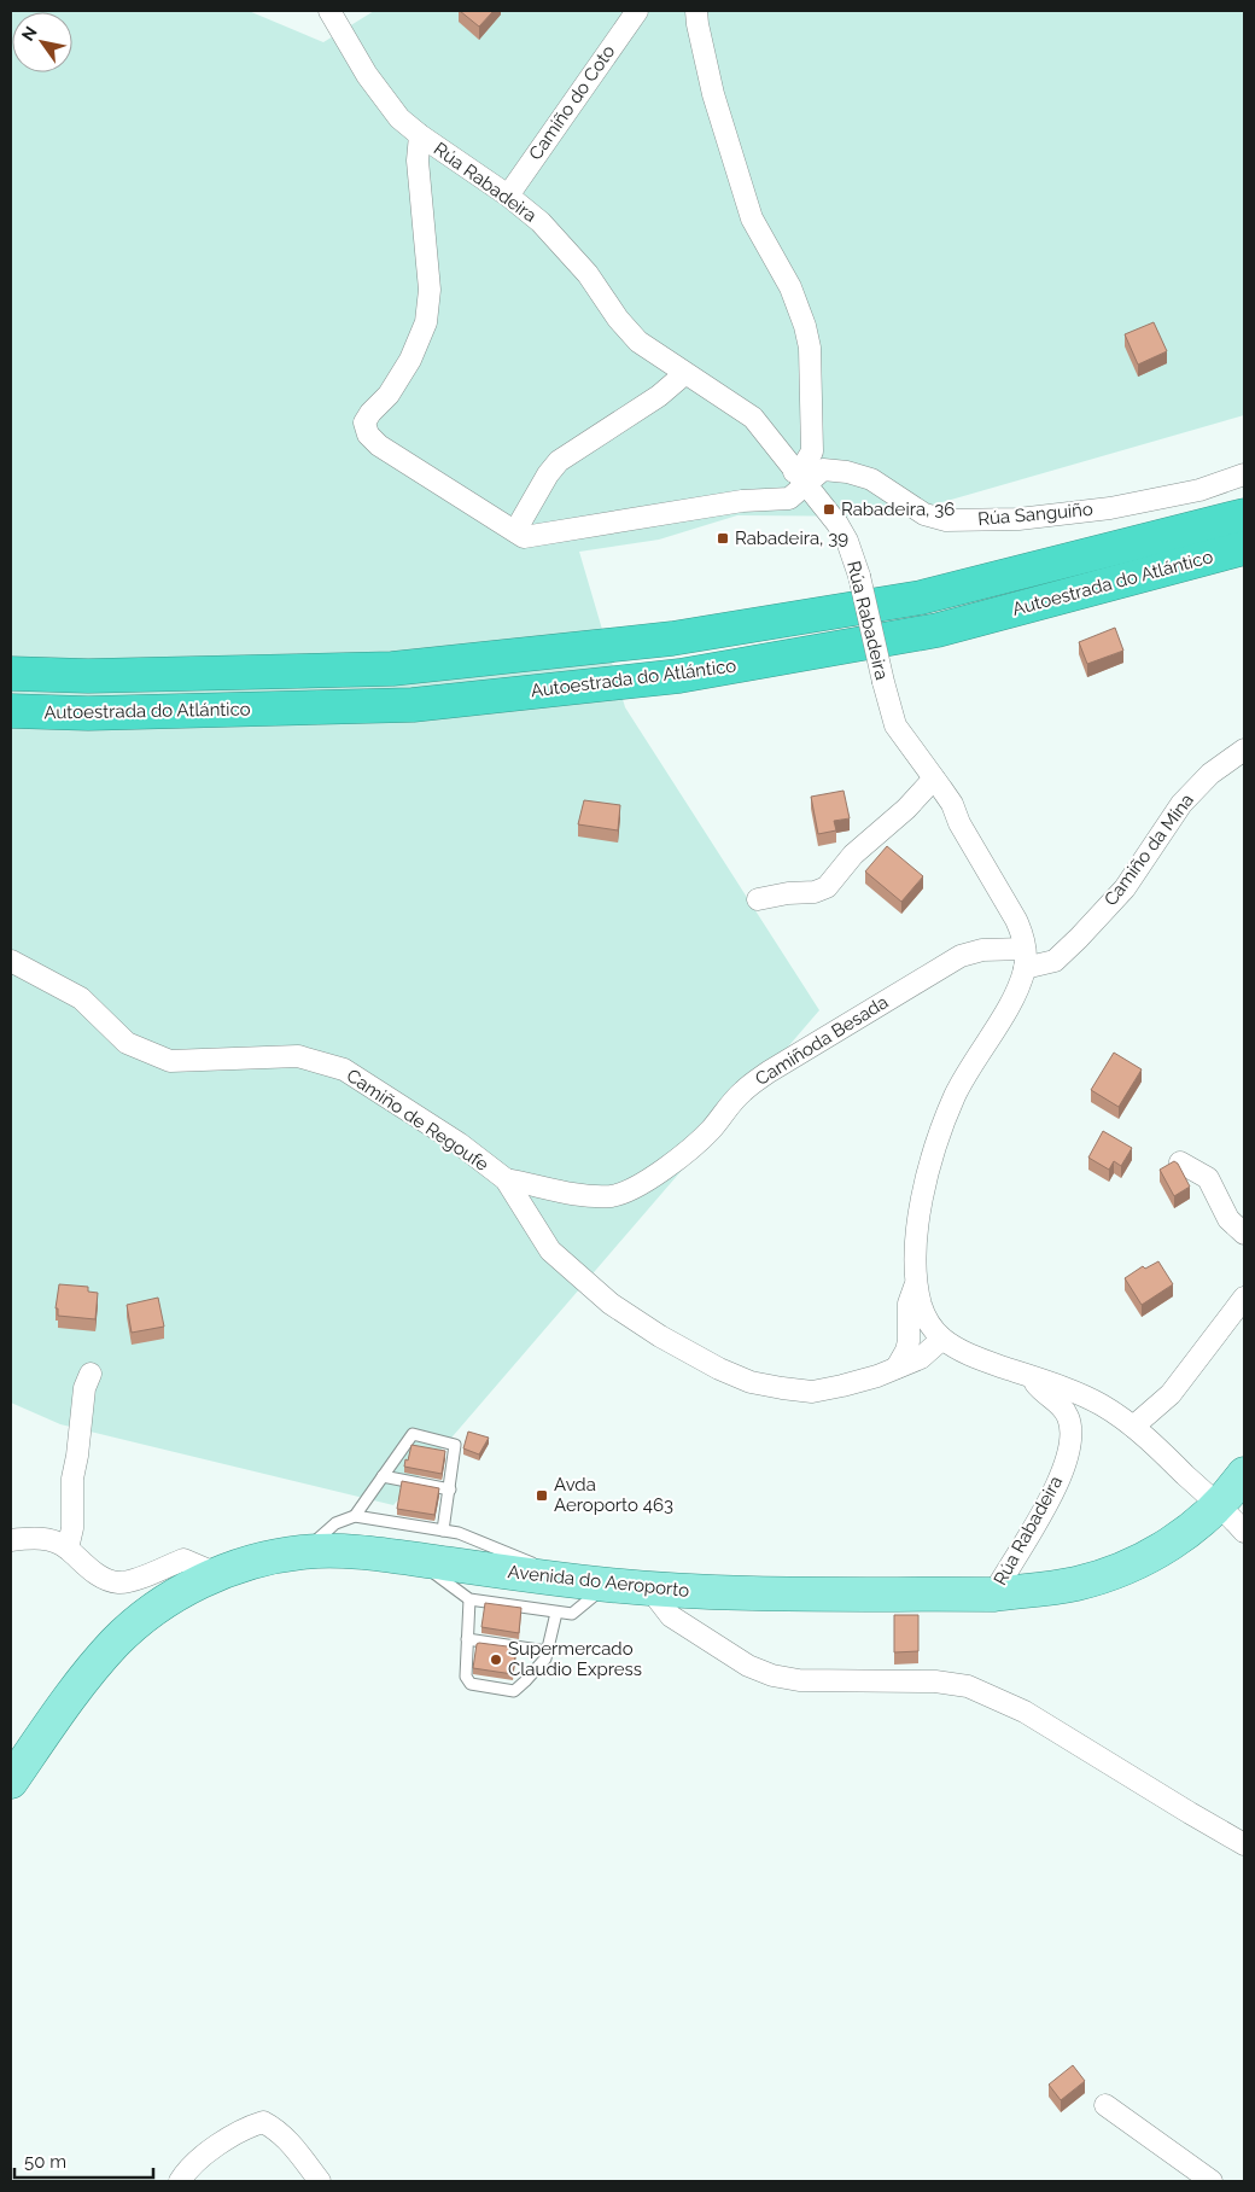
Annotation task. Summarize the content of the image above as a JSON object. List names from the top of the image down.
{
  "streets": {
    "highway": ["Autoestrada do Atlántico"],
    "main road": ["Avenida do Aeroporto"],
    "street": [
      "Camiño do Coto",
      "Rúa Rabadeira",
      "Rúa Sanguiño",
      "Camiño da Mina",
      "Camiñoda Besada",
      "Camiño de Regoufe"
    ]
  },
  "crossings": [
    ["Camiño do Coto", "Rúa Rabadeira"],
    ["Rúa Rabadeira", "Rúa Sanguiño"],
    ["Rúa Rabadeira", "Camiño da Mina"],
    ["Rúa Rabadeira", "Camiñoda Besada"],
    ["Rúa Rabadeira", "Camiño de Regoufe"],
    ["Rúa Rabadeira", "Avenida do Aeroporto"],
    ["Camiño da Mina", "Camiñoda Besada"],
    ["Camiñoda Besada", "Camiño de Regoufe"]
  ],
  "places": {
    "transit": ["Rabadeira, 36", "Rabadeira, 39", "Avda Aeroporto 463"],
    "other": ["Supermercado Claudio Express"]
  },
  "scale_bar": "50 m",
  "north": "top left"
}
